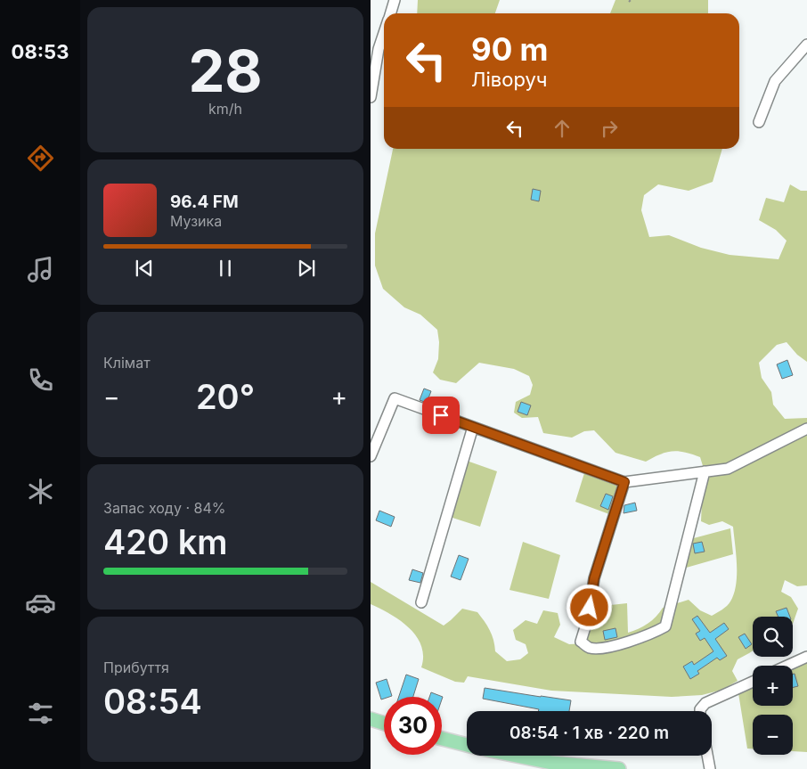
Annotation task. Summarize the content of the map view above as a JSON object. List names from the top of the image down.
{
  "page": {
    "tabs": "08:53",
    "tile": [
      ["28", "km/h"],
      "Клімат",
      ["Запас ходу · 84%", "420 km"],
      ["Прибуття", "08:54"]
    ],
    "turn": ["90 m", "Ліворуч"],
    "song": ["96.4 FM", "Музика"],
    "heat": ["−", "20°", "+"],
    "map_buttons": ["+", "−"],
    "limit": "30",
    "trip": "08:54 · 1 хв · 220 m"
  }
}
